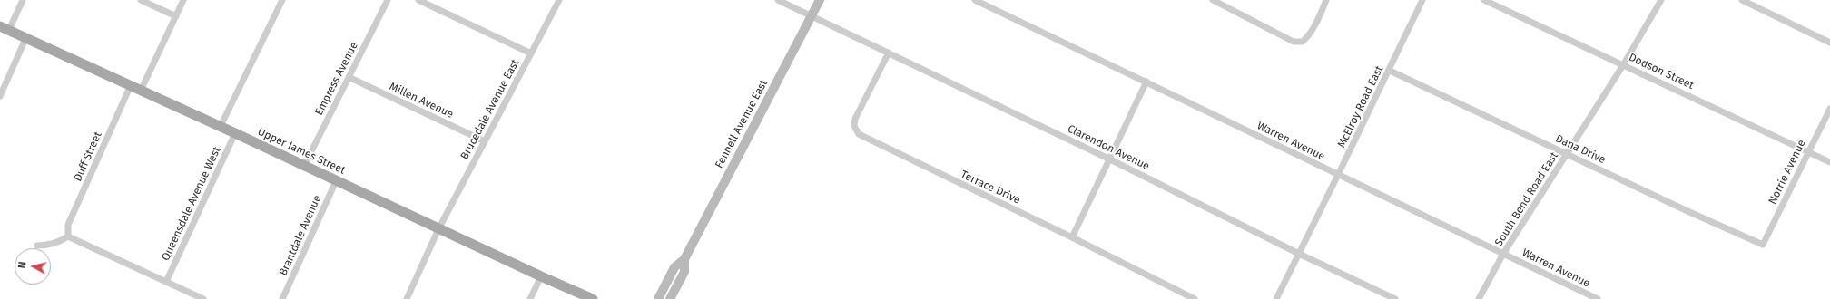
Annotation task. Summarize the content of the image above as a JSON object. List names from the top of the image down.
{
  "streets": {
    "main road": ["Fennell Avenue East", "Upper James Street"],
    "street": [
      "Dodson Street",
      "Empress Avenue",
      "Millen Avenue",
      "McElroy Road East",
      "Brucedale Avenue East",
      "Warren Avenue",
      "Clarendon Avenue",
      "Dana Drive",
      "Duff Street",
      "Norrie Avenue",
      "Terrace Drive",
      "South Bend Road East",
      "Queensdale Avenue West",
      "Brantdale Avenue"
    ]
  },
  "crossings": [
    ["Dodson Street", "Norrie Avenue"],
    ["Dodson Street", "South Bend Road East"],
    ["Empress Avenue", "Millen Avenue"],
    ["Empress Avenue", "Upper James Street"],
    ["Millen Avenue", "Brucedale Avenue East"],
    ["McElroy Road East", "Warren Avenue"],
    ["McElroy Road East", "Clarendon Avenue"],
    ["McElroy Road East", "Dana Drive"],
    ["Brucedale Avenue East", "Upper James Street"],
    ["Fennell Avenue East", "Clarendon Avenue"],
    ["Warren Avenue", "South Bend Road East"],
    ["Clarendon Avenue", "Terrace Drive"],
    ["Dana Drive", "Norrie Avenue"],
    ["Dana Drive", "South Bend Road East"],
    ["Upper James Street", "Duff Street"],
    ["Upper James Street", "Queensdale Avenue West"],
    ["Upper James Street", "Brantdale Avenue"]
  ],
  "north": "left"
}
